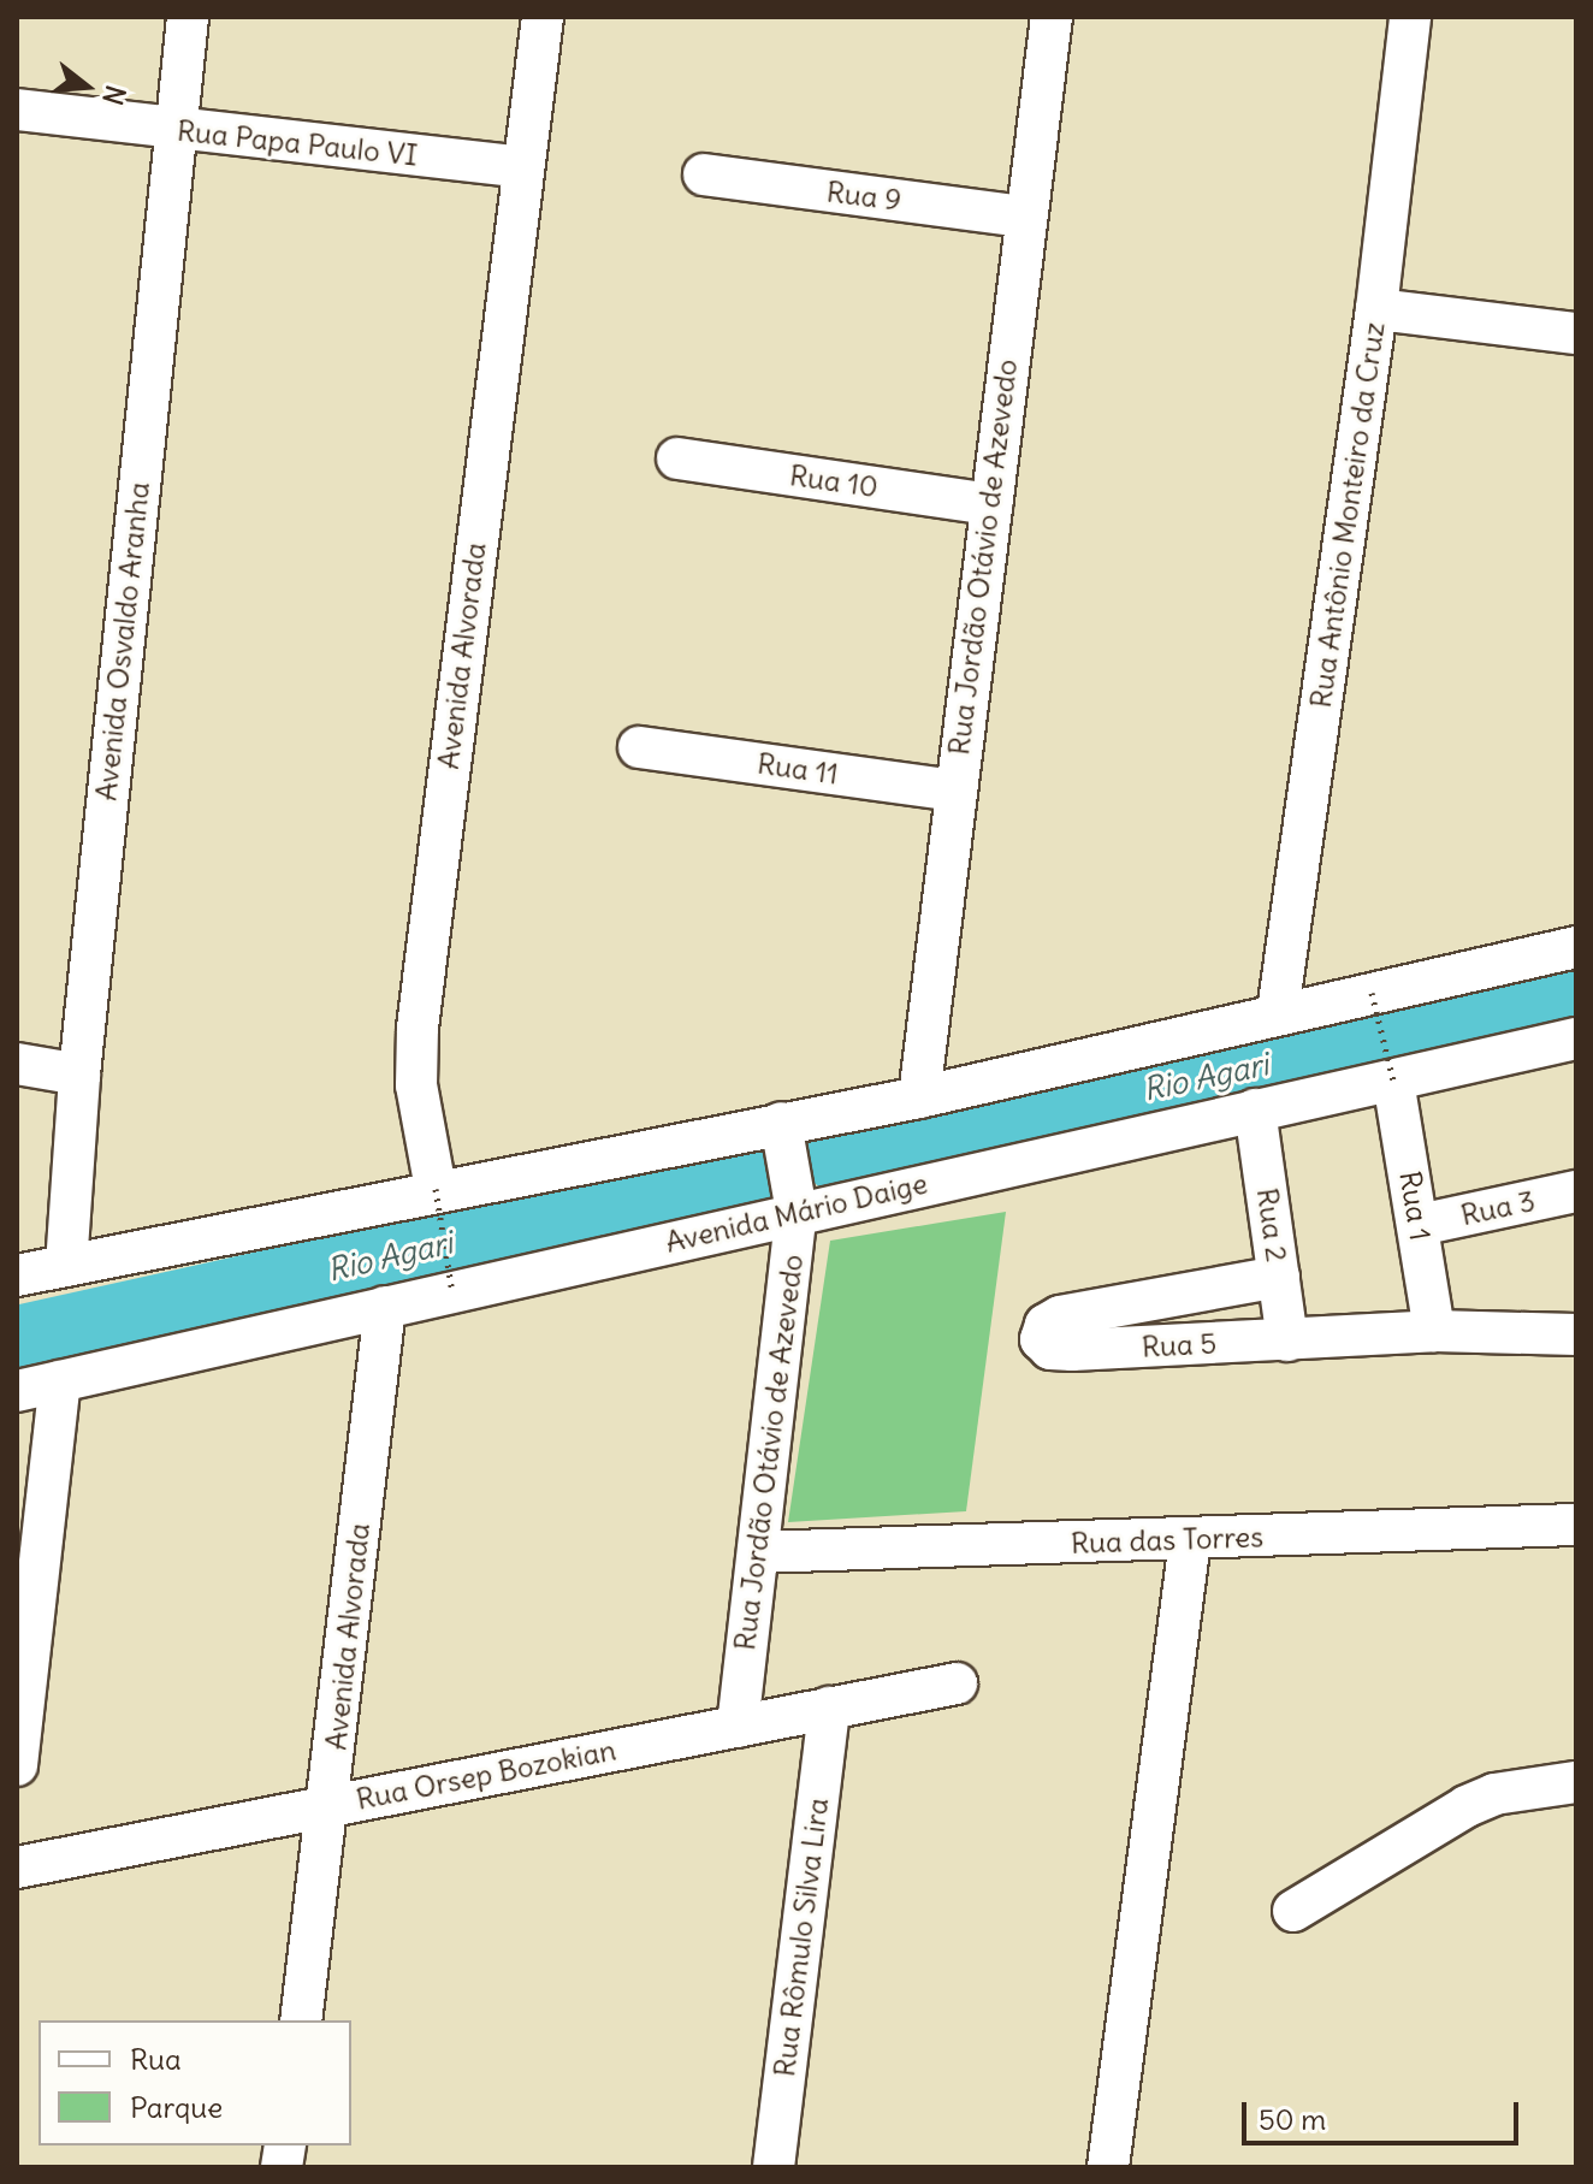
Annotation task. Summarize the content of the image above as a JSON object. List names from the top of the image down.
{
  "streets": {
    "street": [
      "Rua Papa Paulo VI",
      "Rua 9",
      "Rua 10",
      "Rua Antônio Monteiro da Cruz",
      "Rua Jordão Otávio de Azevedo",
      "Avenida Osvaldo Aranha",
      "Avenida Alvorada",
      "Rua 11",
      "Rua 1",
      "Rua 3",
      "Avenida Mário Daige",
      "Rua 2",
      "Rua 5",
      "Rua das Torres",
      "Rua Orsep Bozokian",
      "Rua Rômulo Silva Lira"
    ]
  },
  "crossings": [
    ["Rua Papa Paulo VI", "Avenida Osvaldo Aranha"],
    ["Rua Papa Paulo VI", "Avenida Alvorada"],
    ["Rua 9", "Rua Jordão Otávio de Azevedo"],
    ["Rua 10", "Rua Jordão Otávio de Azevedo"],
    ["Rua Jordão Otávio de Azevedo", "Rua 11"],
    ["Rua Jordão Otávio de Azevedo", "Avenida Mário Daige"],
    ["Rua Jordão Otávio de Azevedo", "Rua das Torres"],
    ["Rua Jordão Otávio de Azevedo", "Rua Orsep Bozokian"],
    ["Avenida Alvorada", "Avenida Mário Daige"],
    ["Avenida Alvorada", "Rua Orsep Bozokian"],
    ["Rua 1", "Rua 3"],
    ["Rua 1", "Avenida Mário Daige"],
    ["Rua 1", "Rua 5"],
    ["Avenida Mário Daige", "Rua 2"],
    ["Rua 2", "Rua 5"],
    ["Rua Orsep Bozokian", "Rua Rômulo Silva Lira"]
  ],
  "water": ["Rio Agari"],
  "legend": ["Rua", "Parque"],
  "scale_bar": "50 m",
  "north": "right"
}
